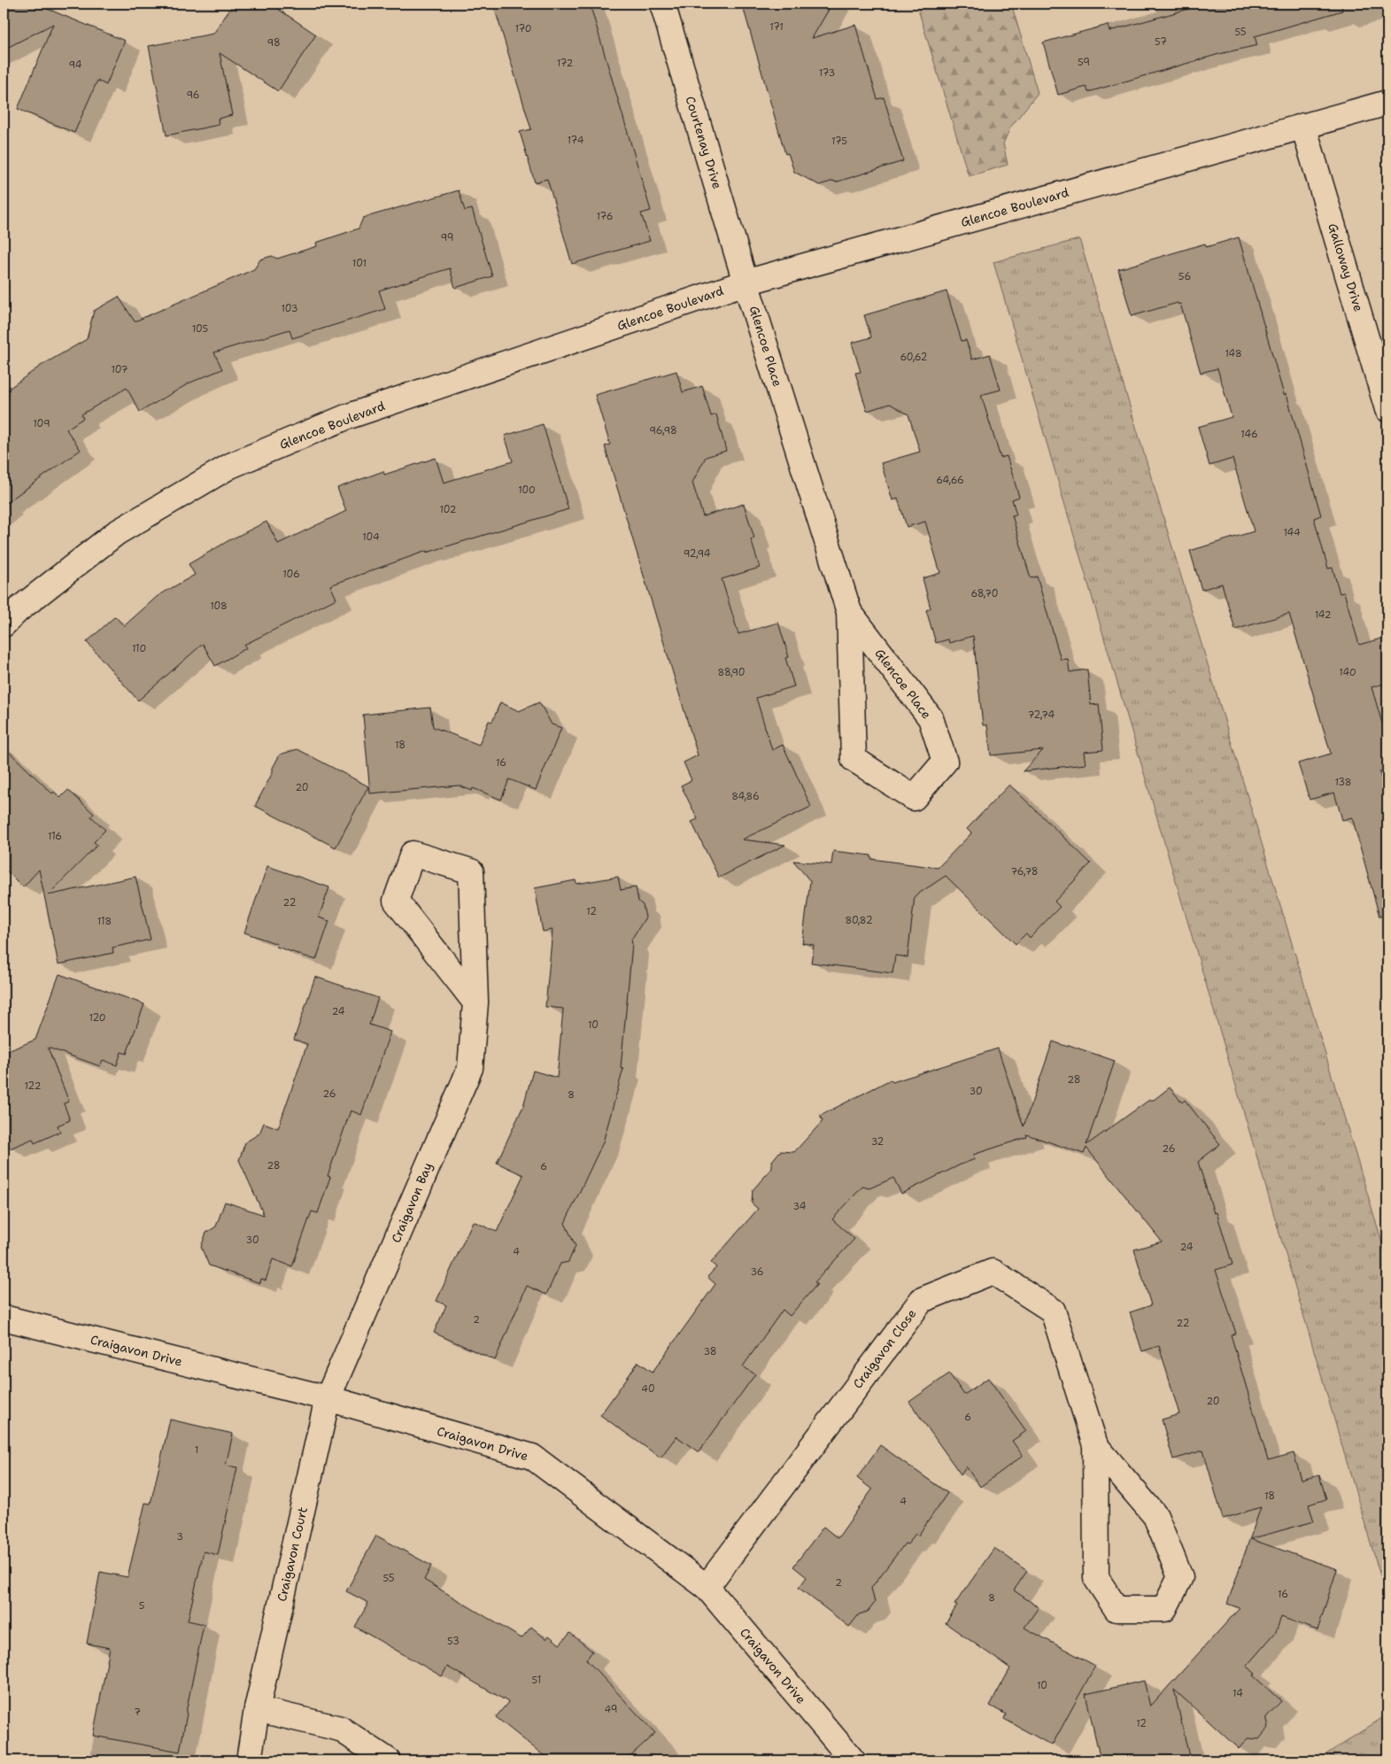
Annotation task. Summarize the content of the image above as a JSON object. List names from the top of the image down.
{
  "streets": {
    "street": [
      "Courtenay Drive",
      "Glencoe Boulevard",
      "Galloway Drive",
      "Glencoe Place",
      "Craigavon Bay",
      "Craigavon Close",
      "Craigavon Drive",
      "Craigavon Court"
    ]
  },
  "crossings": [
    ["Courtenay Drive", "Glencoe Boulevard"],
    ["Courtenay Drive", "Glencoe Place"],
    ["Glencoe Boulevard", "Galloway Drive"],
    ["Glencoe Boulevard", "Glencoe Place"],
    ["Craigavon Bay", "Craigavon Drive"],
    ["Craigavon Bay", "Craigavon Court"],
    ["Craigavon Close", "Craigavon Drive"],
    ["Craigavon Drive", "Craigavon Court"]
  ],
  "house_numbers": [
    "171",
    "170",
    "55",
    "57",
    "98",
    "59",
    "172",
    "94",
    "173",
    "96",
    "174",
    "175",
    "176",
    "99",
    "101",
    "56",
    "103",
    "105",
    "148",
    "60,62",
    "107",
    "109",
    "96,98",
    "146",
    "64,66",
    "100",
    "102",
    "144",
    "104",
    "92,94",
    "106",
    "68,70",
    "108",
    "142",
    "110",
    "88,90",
    "140",
    "72,74",
    "18",
    "16",
    "138",
    "20",
    "84,86",
    "116",
    "76,78",
    "22",
    "12",
    "80,82",
    "118",
    "24",
    "120",
    "10",
    "28",
    "122",
    "30",
    "26",
    "8",
    "32",
    "26",
    "28",
    "6",
    "34",
    "30",
    "24",
    "4",
    "36",
    "2",
    "22",
    "38",
    "40",
    "20",
    "6",
    "1",
    "18",
    "4",
    "3",
    "55",
    "2",
    "16",
    "8",
    "5",
    "53",
    "51",
    "10",
    "14",
    "49",
    "7",
    "12"
  ]
}
